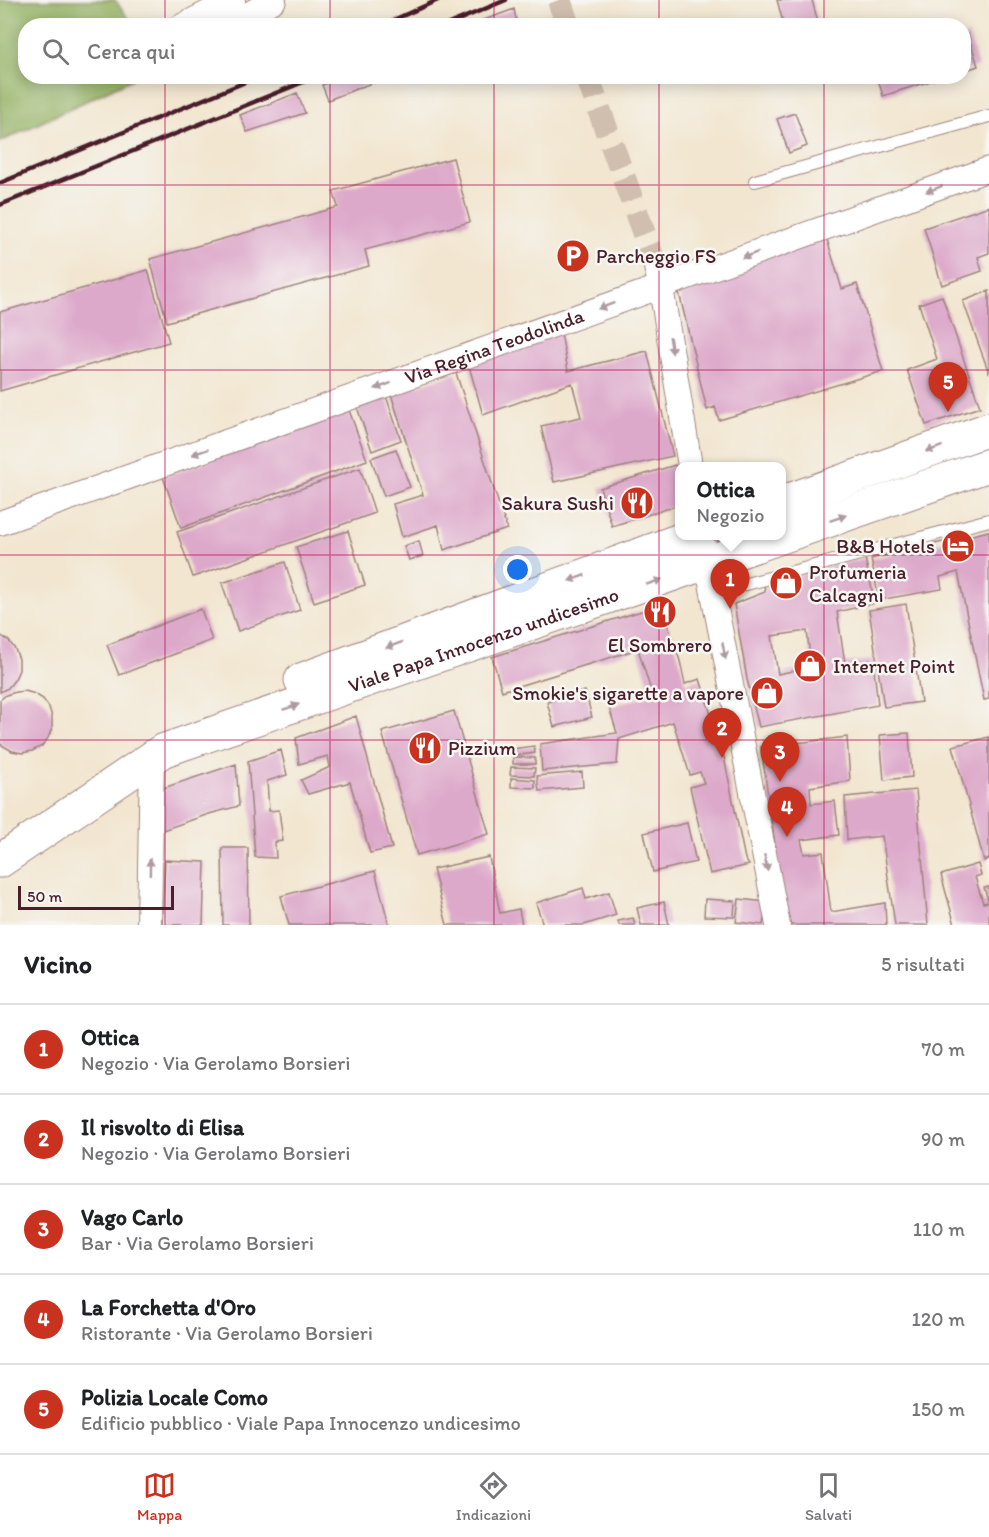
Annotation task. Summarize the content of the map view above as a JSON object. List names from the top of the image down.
{
  "streets": {
    "main road": ["Viale Papa Innocenzo undicesimo"],
    "street": ["Via Regina Teodolinda"]
  },
  "one_way": ["Via Regina Teodolinda"],
  "places": {
    "parking": ["Parcheggio FS"],
    "restaurant": ["Sakura Sushi", "El Sombrero", "Pizzium"],
    "hotel": ["B&B Hotels"],
    "shop": ["Profumeria Calcagni", "Internet Point", "Smokie's sigarette a vapore"]
  },
  "scale_bar": "50 m",
  "page": {
    "search": "Cerca qui",
    "pins": [
      "5",
      "1",
      "2",
      "3",
      "4"
    ],
    "popup": ["Ottica", "Negozio"],
    "scale": "50 m",
    "heading": ["Vicino", "5 risultati"],
    "list": [
      {
        "mark": "1",
        "name": "Ottica",
        "note": "Negozio · Via Gerolamo Borsieri",
        "value": "70 m"
      },
      {
        "mark": "2",
        "name": "Il risvolto di Elisa",
        "note": "Negozio · Via Gerolamo Borsieri",
        "value": "90 m"
      },
      {
        "mark": "3",
        "name": "Vago Carlo",
        "note": "Bar · Via Gerolamo Borsieri",
        "value": "110 m"
      },
      {
        "mark": "4",
        "name": "La Forchetta d'Oro",
        "note": "Ristorante · Via Gerolamo Borsieri",
        "value": "120 m"
      },
      {
        "mark": "5",
        "name": "Polizia Locale Como",
        "note": "Edificio pubblico · Viale Papa Innocenzo undicesimo",
        "value": "150 m"
      }
    ],
    "nav": ["Mappa", "Indicazioni", "Salvati"]
  }
}
